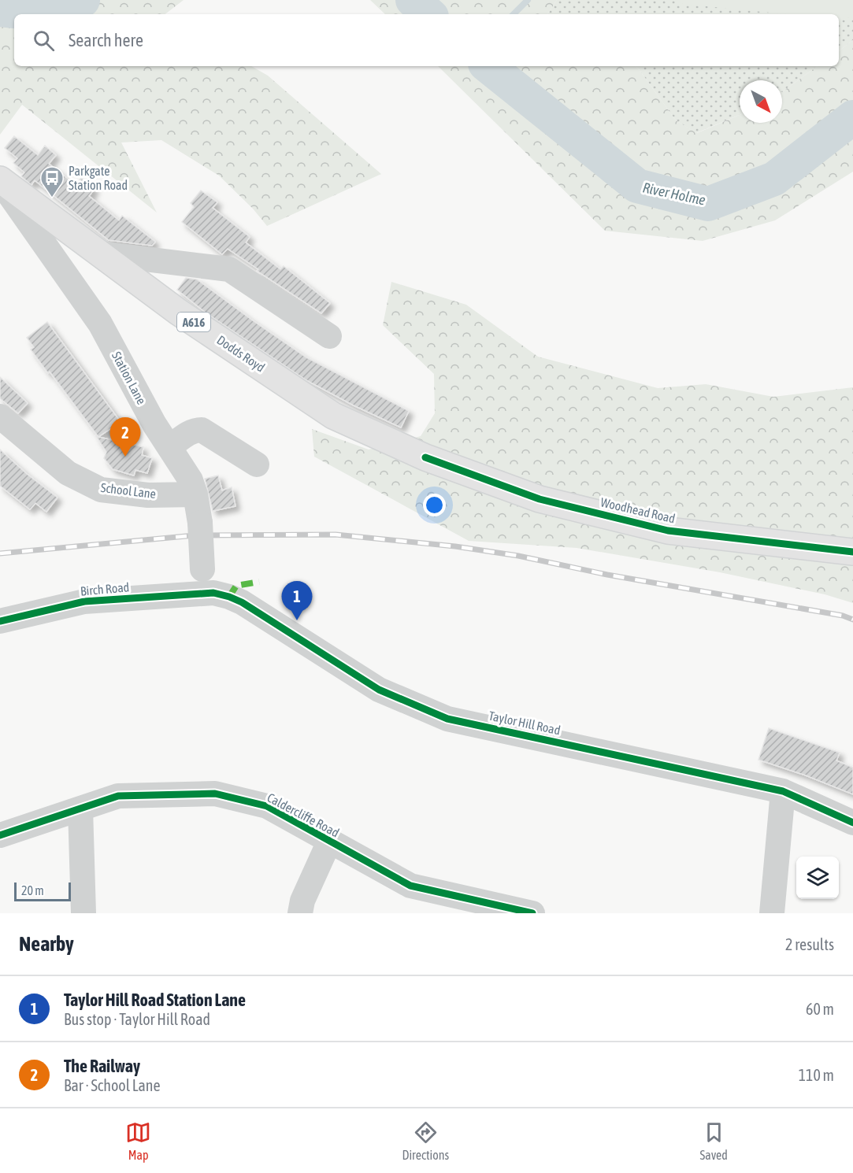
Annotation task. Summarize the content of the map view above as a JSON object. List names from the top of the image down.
{
  "streets": {
    "main road": ["A616", "Dodds Royd", "Woodhead Road"],
    "street": [
      "Station Lane",
      "School Lane",
      "Birch Road",
      "Taylor Hill Road",
      "Caldercliffe Road"
    ]
  },
  "crossings": [
    ["Dodds Royd", "Station Lane"],
    ["Dodds Royd", "Woodhead Road"],
    ["Station Lane", "School Lane"],
    ["Station Lane", "Birch Road"],
    ["Station Lane", "Taylor Hill Road"],
    ["Birch Road", "Taylor Hill Road"]
  ],
  "water": ["River Holme"],
  "places": {
    "bus stop": ["Parkgate Station Road"]
  },
  "scale_bar": "20 m",
  "north": "bottom right",
  "page": {
    "search": "Search here",
    "pins": ["2", "1"],
    "scale": "20 m",
    "heading": ["Nearby", "2 results"],
    "list": [
      {
        "mark": "1",
        "name": "Taylor Hill Road Station Lane",
        "note": "Bus stop · Taylor Hill Road",
        "value": "60 m"
      },
      {
        "mark": "2",
        "name": "The Railway",
        "note": "Bar · School Lane",
        "value": "110 m"
      }
    ],
    "nav": ["Map", "Directions", "Saved"]
  }
}
